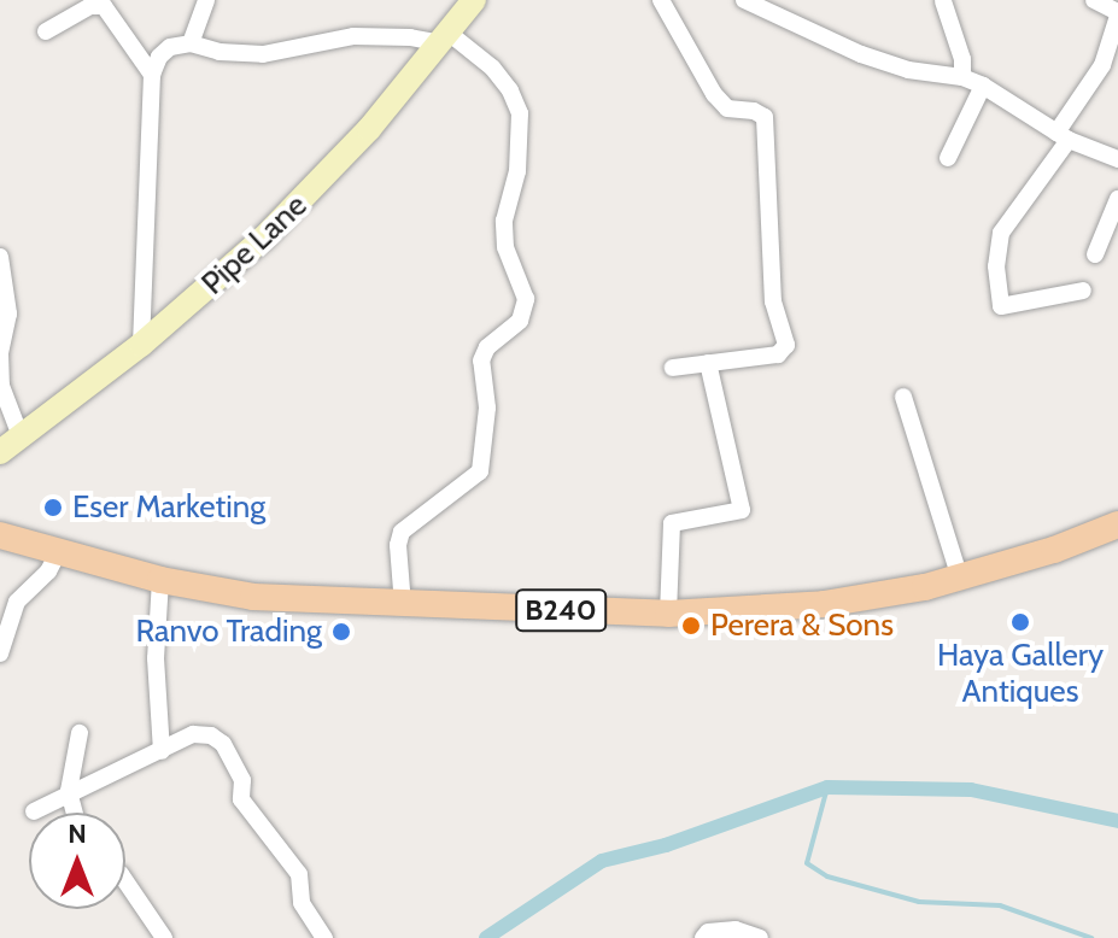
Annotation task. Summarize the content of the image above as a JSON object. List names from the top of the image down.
{
  "streets": {
    "main road": ["B240"],
    "street": ["Pipe Lane"]
  },
  "places": [
    "Eser Marketing",
    "Haya Gallery Antiques",
    "Perera & Sons",
    "Ranvo Trading"
  ],
  "north": "top"
}
